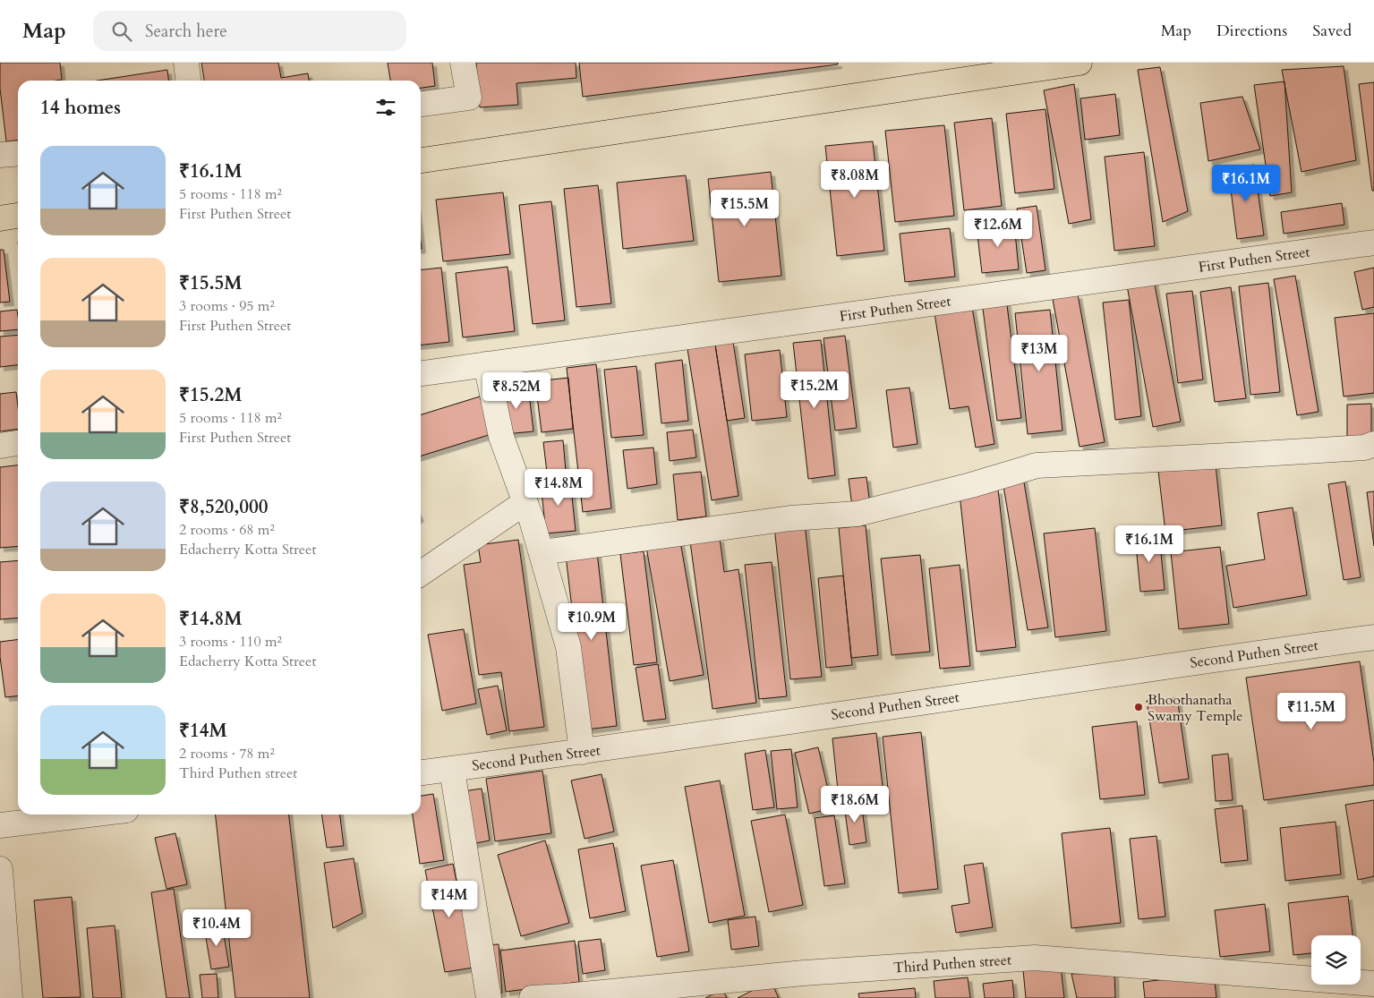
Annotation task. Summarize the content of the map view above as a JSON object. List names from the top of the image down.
{
  "streets": {
    "street": ["First Puthen Street", "Second Puthen Street", "Third Puthen street"]
  },
  "places": ["Bhoothanatha Swamy Temple"],
  "page": {
    "header": "Map",
    "search": "Search here",
    "nav": ["Map", "Directions", "Saved"],
    "heading": "14 homes",
    "list": [
      {
        "name": "₹16.1M",
        "note": "5 rooms · 118 m² · First Puthen Street"
      },
      {
        "name": "₹15.5M",
        "note": "3 rooms · 95 m² · First Puthen Street"
      },
      {
        "name": "₹15.2M",
        "note": "5 rooms · 118 m² · First Puthen Street"
      },
      {
        "name": "₹8,520,000",
        "note": "2 rooms · 68 m² · Edacherry Kotta Street"
      },
      {
        "name": "₹14.8M",
        "note": "3 rooms · 110 m² · Edacherry Kotta Street"
      },
      {
        "name": "₹14M",
        "note": "2 rooms · 78 m² · Third Puthen street"
      }
    ],
    "price": [
      "₹8.08M",
      "₹16.1M",
      "₹15.5M",
      "₹12.6M",
      "₹13M",
      "₹15.2M",
      "₹8.52M",
      "₹14.8M",
      "₹16.1M",
      "₹10.9M",
      "₹11.5M",
      "₹18.6M",
      "₹14M",
      "₹10.4M"
    ]
  }
}
